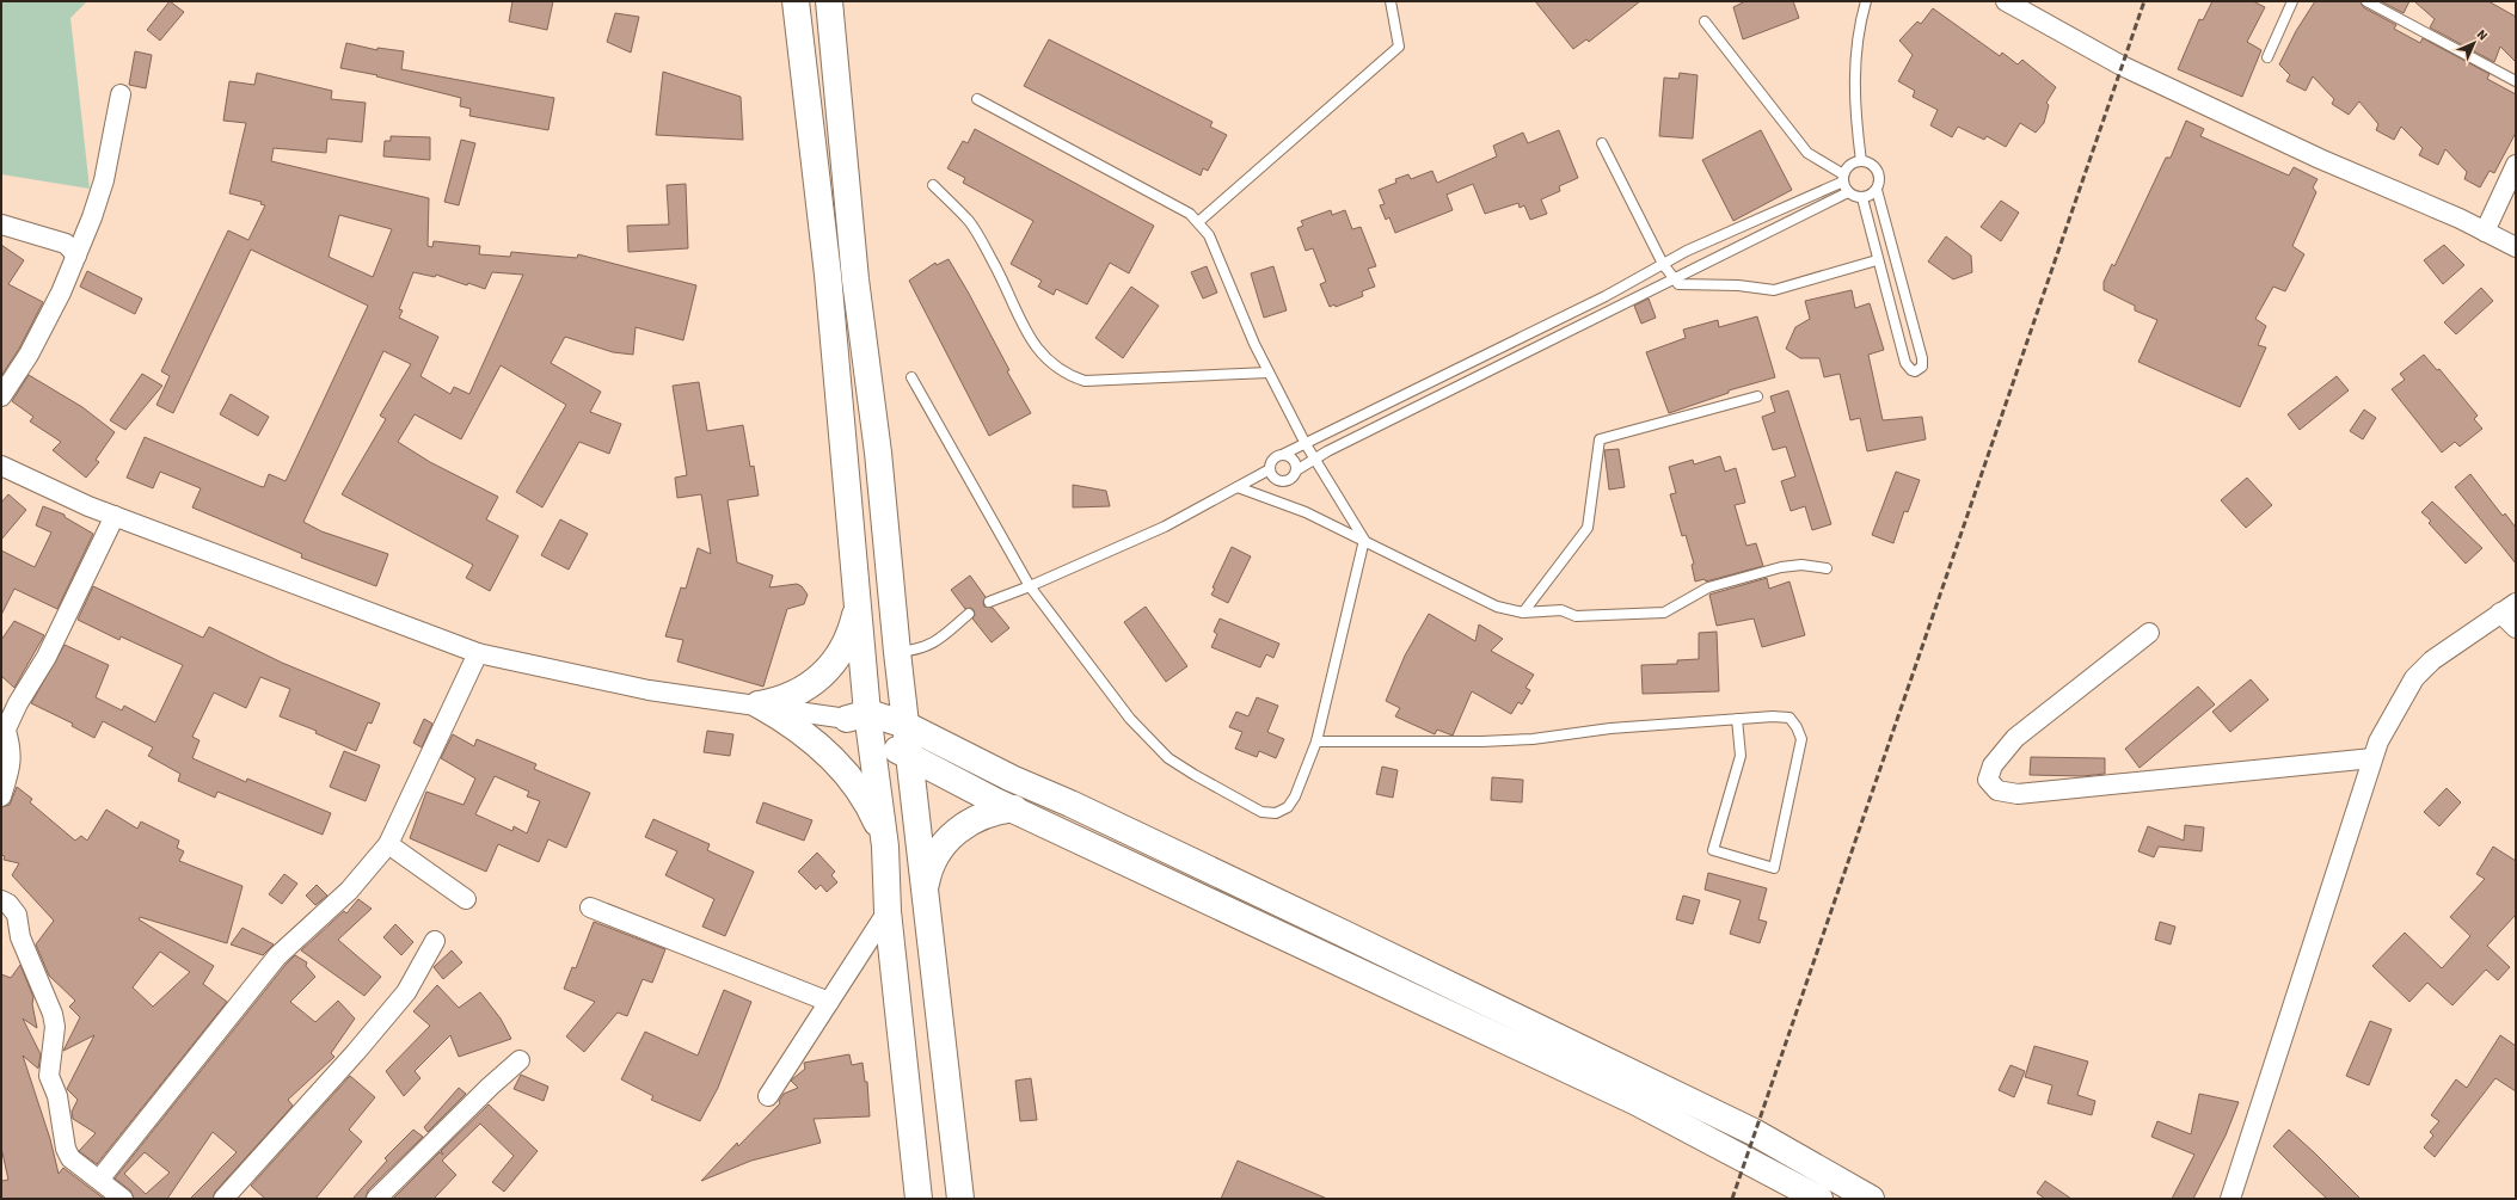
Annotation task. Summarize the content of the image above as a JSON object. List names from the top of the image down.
{
  "north": "top right"
}
